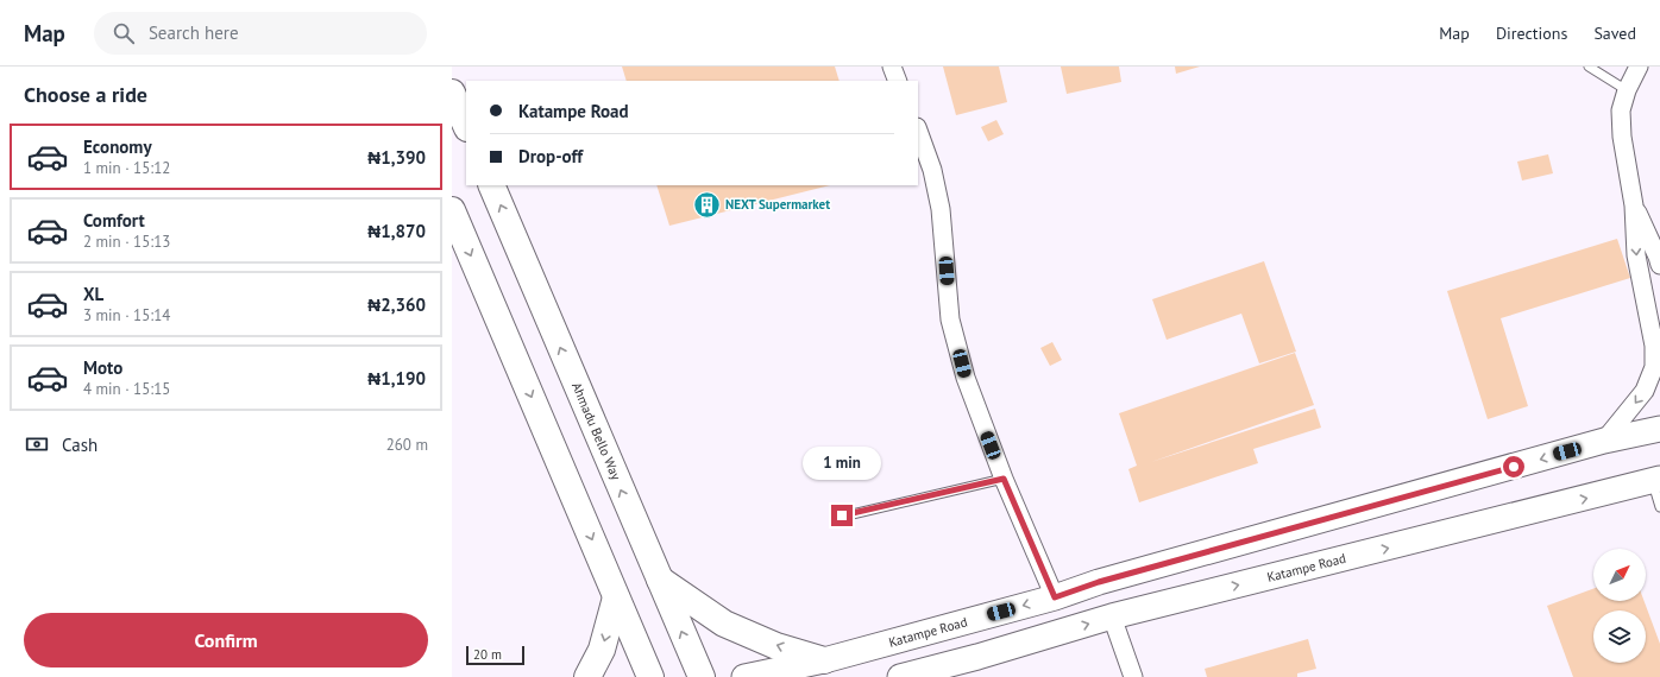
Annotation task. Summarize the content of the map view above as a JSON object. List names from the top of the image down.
{
  "streets": {
    "main road": ["Ahmadu Bello Way", "Katampe Road"]
  },
  "places": {
    "building": ["NEXT Supermarket"]
  },
  "scale_bar": "20 m",
  "north": "top right",
  "page": {
    "header": "Map",
    "search": "Search here",
    "nav": ["Map", "Directions", "Saved"],
    "heading": "Choose a ride",
    "banner": ["Katampe Road", "Drop-off"],
    "list": [
      {
        "name": "Economy",
        "note": "1 min · 15:12",
        "value": "₦1,390"
      },
      {
        "name": "Comfort",
        "note": "2 min · 15:13",
        "value": "₦1,870"
      },
      {
        "name": "XL",
        "note": "3 min · 15:14",
        "value": "₦2,360"
      },
      {
        "name": "Moto",
        "note": "4 min · 15:15",
        "value": "₦1,190"
      }
    ],
    "pay": ["Cash", "260 m"],
    "bubble": "1 min",
    "buttons": "Confirm",
    "scale": "20 m"
  }
}
